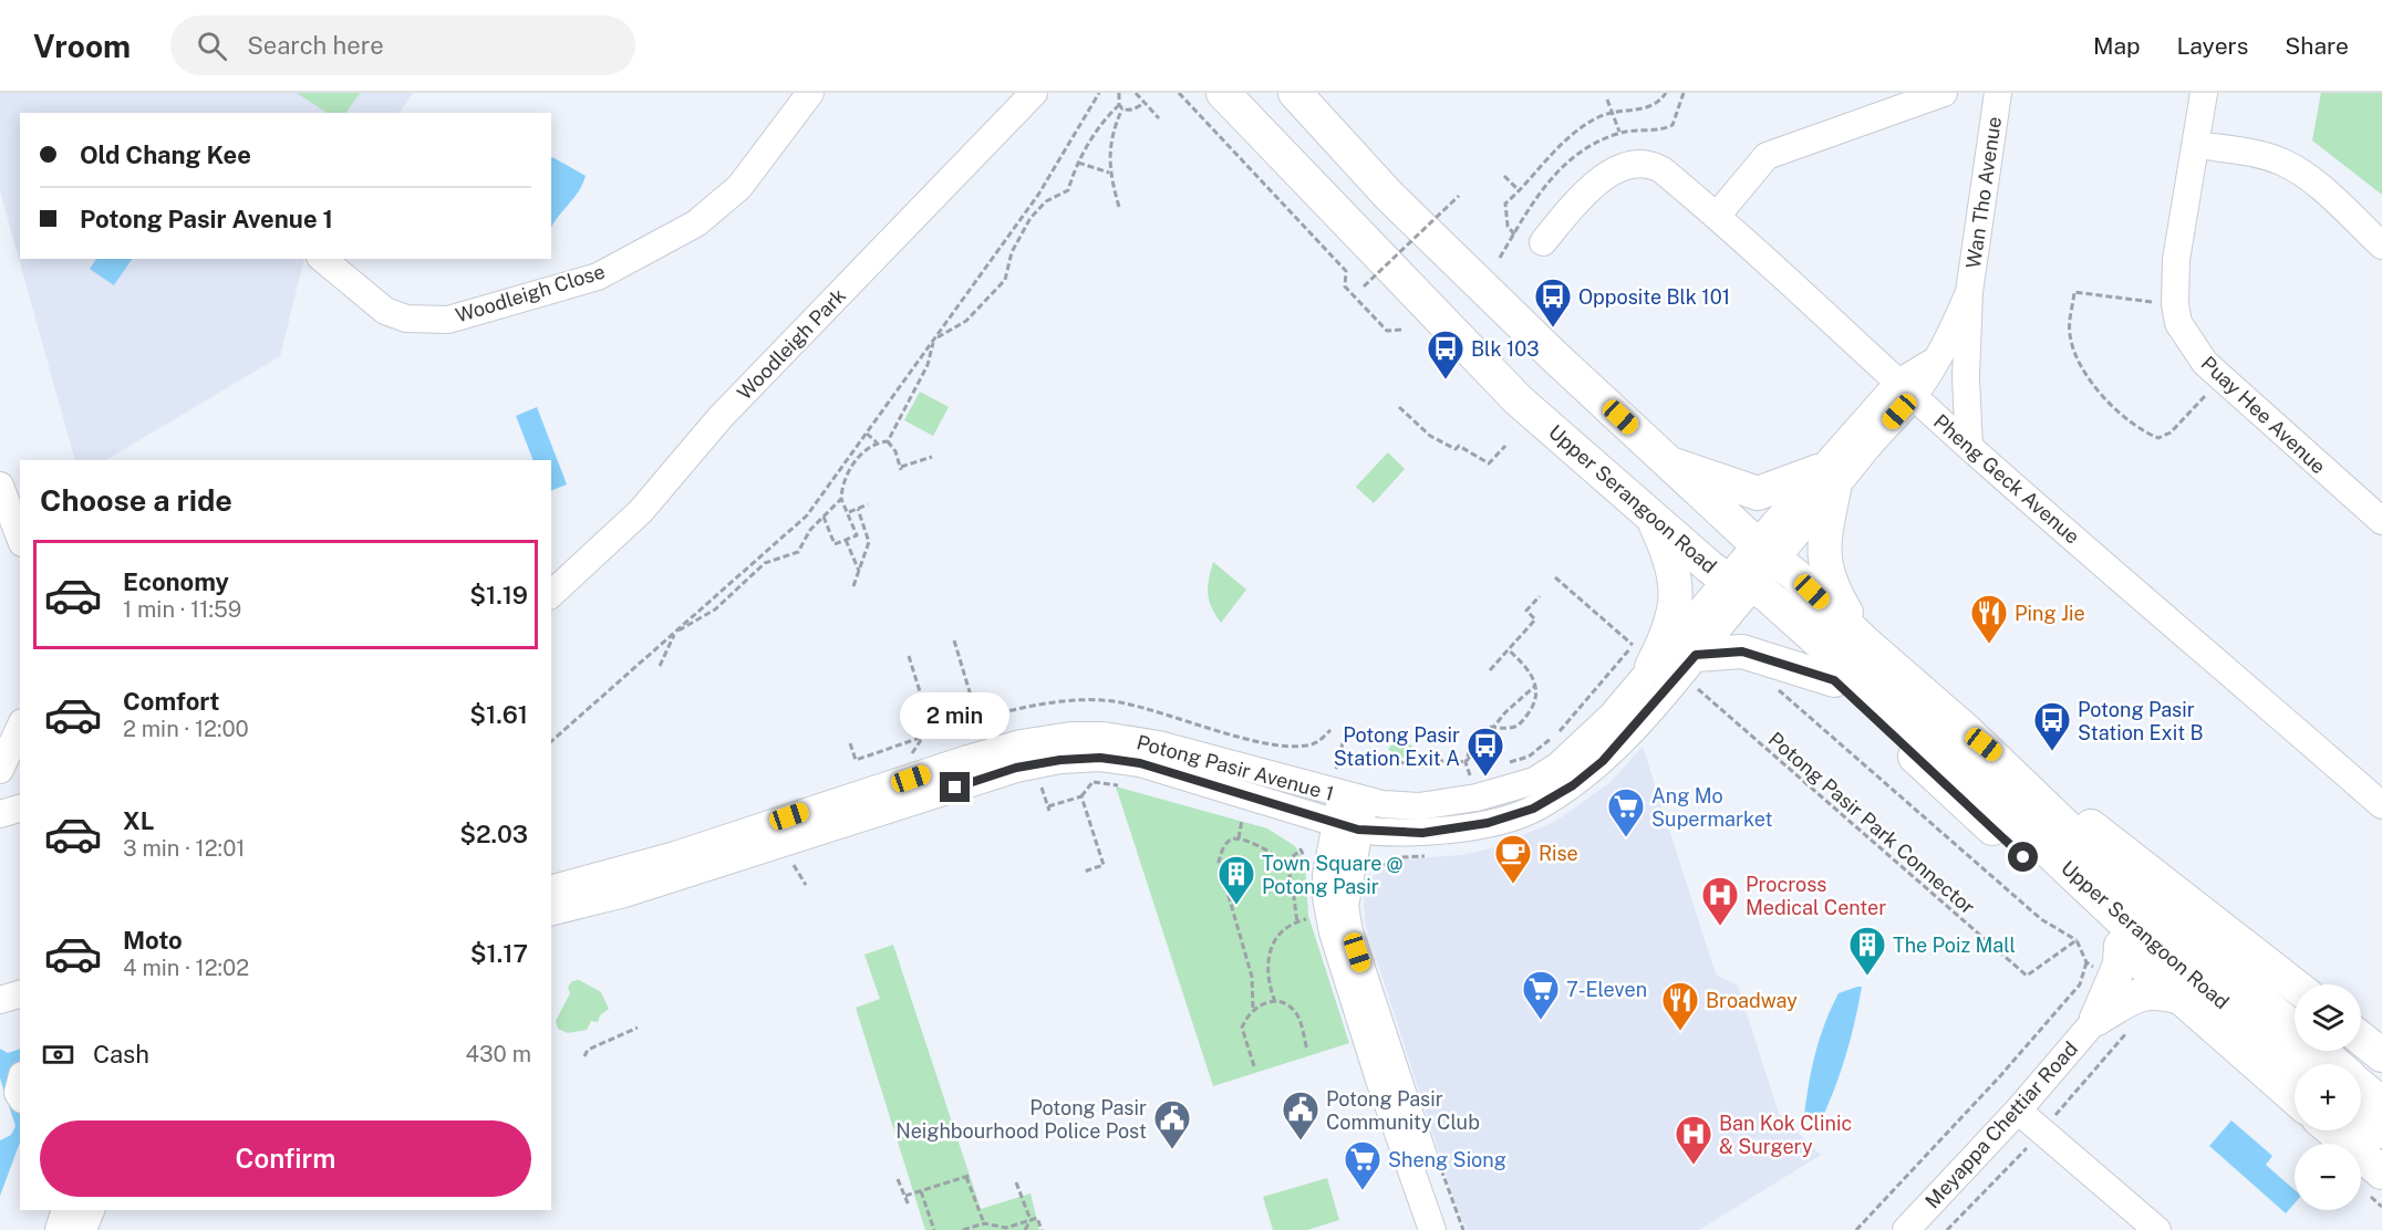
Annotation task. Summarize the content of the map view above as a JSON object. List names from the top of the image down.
{
  "streets": {
    "main road": ["Upper Serangoon Road"],
    "street": [
      "Wan Tho Avenue",
      "Woodleigh Close",
      "Woodleigh Park",
      "Puay Hee Avenue",
      "Pheng Geck Avenue",
      "Potong Pasir Avenue 1",
      "Meyappa Chettiar Road"
    ],
    "path": ["Potong Pasir Park Connector"]
  },
  "crossings": [
    ["Wan Tho Avenue", "Pheng Geck Avenue"],
    ["Wan Tho Avenue", "Upper Serangoon Road"],
    ["Wan Tho Avenue", "Potong Pasir Avenue 1"],
    ["Upper Serangoon Road", "Potong Pasir Avenue 1"],
    ["Potong Pasir Avenue 1", "Potong Pasir Park Connector"]
  ],
  "places": {
    "bus stop": [
      "Opposite Blk 101",
      "Blk 103",
      "Potong Pasir Station Exit B",
      "Potong Pasir Station Exit A"
    ],
    "restaurant": ["Ping Jie", "Broadway"],
    "supermarket": ["Ang Mo Supermarket", "7-Eleven", "Sheng Siong"],
    "cafe": ["Rise"],
    "building": ["Town Square @ Potong Pasir", "The Poiz Mall"],
    "hospital": ["Procross Medical Center", "Ban Kok Clinic & Surgery"],
    "public building": ["Potong Pasir Community Club", "Potong Pasir Neighbourhood Police Post"]
  },
  "page": {
    "header": "Vroom",
    "search": "Search here",
    "nav": ["Map", "Layers", "Share"],
    "banner": ["Old Chang Kee", "Potong Pasir Avenue 1"],
    "heading": "Choose a ride",
    "list": [
      {
        "name": "Economy",
        "note": "1 min · 11:59",
        "value": "$1.19"
      },
      {
        "name": "Comfort",
        "note": "2 min · 12:00",
        "value": "$1.61"
      },
      {
        "name": "XL",
        "note": "3 min · 12:01",
        "value": "$2.03"
      },
      {
        "name": "Moto",
        "note": "4 min · 12:02",
        "value": "$1.17"
      }
    ],
    "bubble": "2 min",
    "map_buttons": ["+", "−"],
    "pay": ["Cash", "430 m"],
    "buttons": "Confirm"
  }
}
